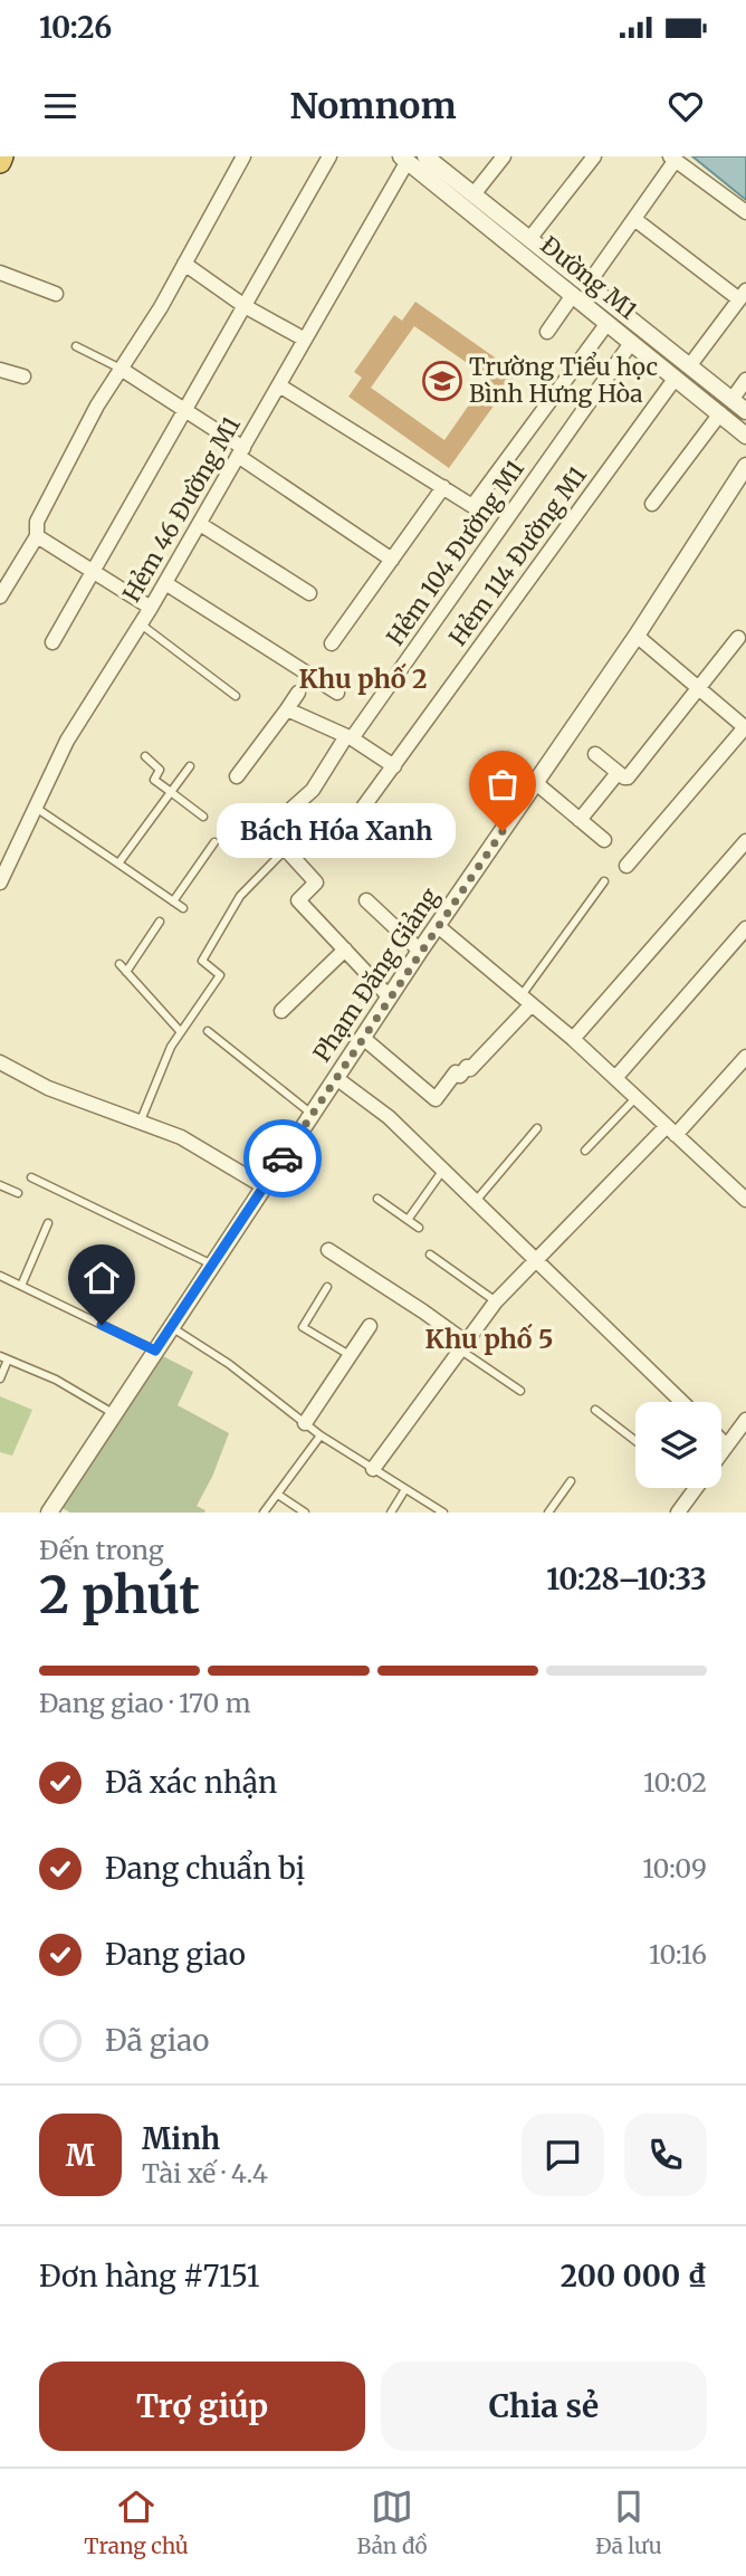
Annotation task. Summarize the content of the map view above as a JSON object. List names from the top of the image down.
{
  "streets": {
    "street": [
      "Đường M1",
      "Hẻm 46 Đường M1",
      "Hẻm 104 Đường M1",
      "Hẻm 114 Đường M1",
      "Phạm Đăng Giảng"
    ]
  },
  "crossings": [
    ["Đường M1", "Hẻm 46 Đường M1"],
    ["Đường M1", "Hẻm 104 Đường M1"],
    ["Đường M1", "Hẻm 114 Đường M1"]
  ],
  "districts": ["Khu phố 2", "Khu phố 5"],
  "places": {
    "school or university": ["Trường Tiểu học Bình Hưng Hòa"],
    "other": ["Bách Hóa Xanh"]
  },
  "page": {
    "status": "10:26",
    "header": "Nomnom",
    "bubble": "Bách Hóa Xanh",
    "heading": ["2 phút", "Đến trong", "10:28–10:33"],
    "panel": [
      "Minh",
      "Tài xế · 4.4",
      "Đơn hàng #7151",
      "200 000 ₫"
    ],
    "bar": "Đang giao · 170 m",
    "list": [
      ["Đã xác nhận", "10:02"],
      ["Đang chuẩn bị", "10:09"],
      ["Đang giao", "10:16"],
      "Đã giao"
    ],
    "round": "M",
    "buttons": ["Trợ giúp", "Chia sẻ"],
    "tabs": ["Trang chủ", "Bản đồ", "Đã lưu"]
  }
}
